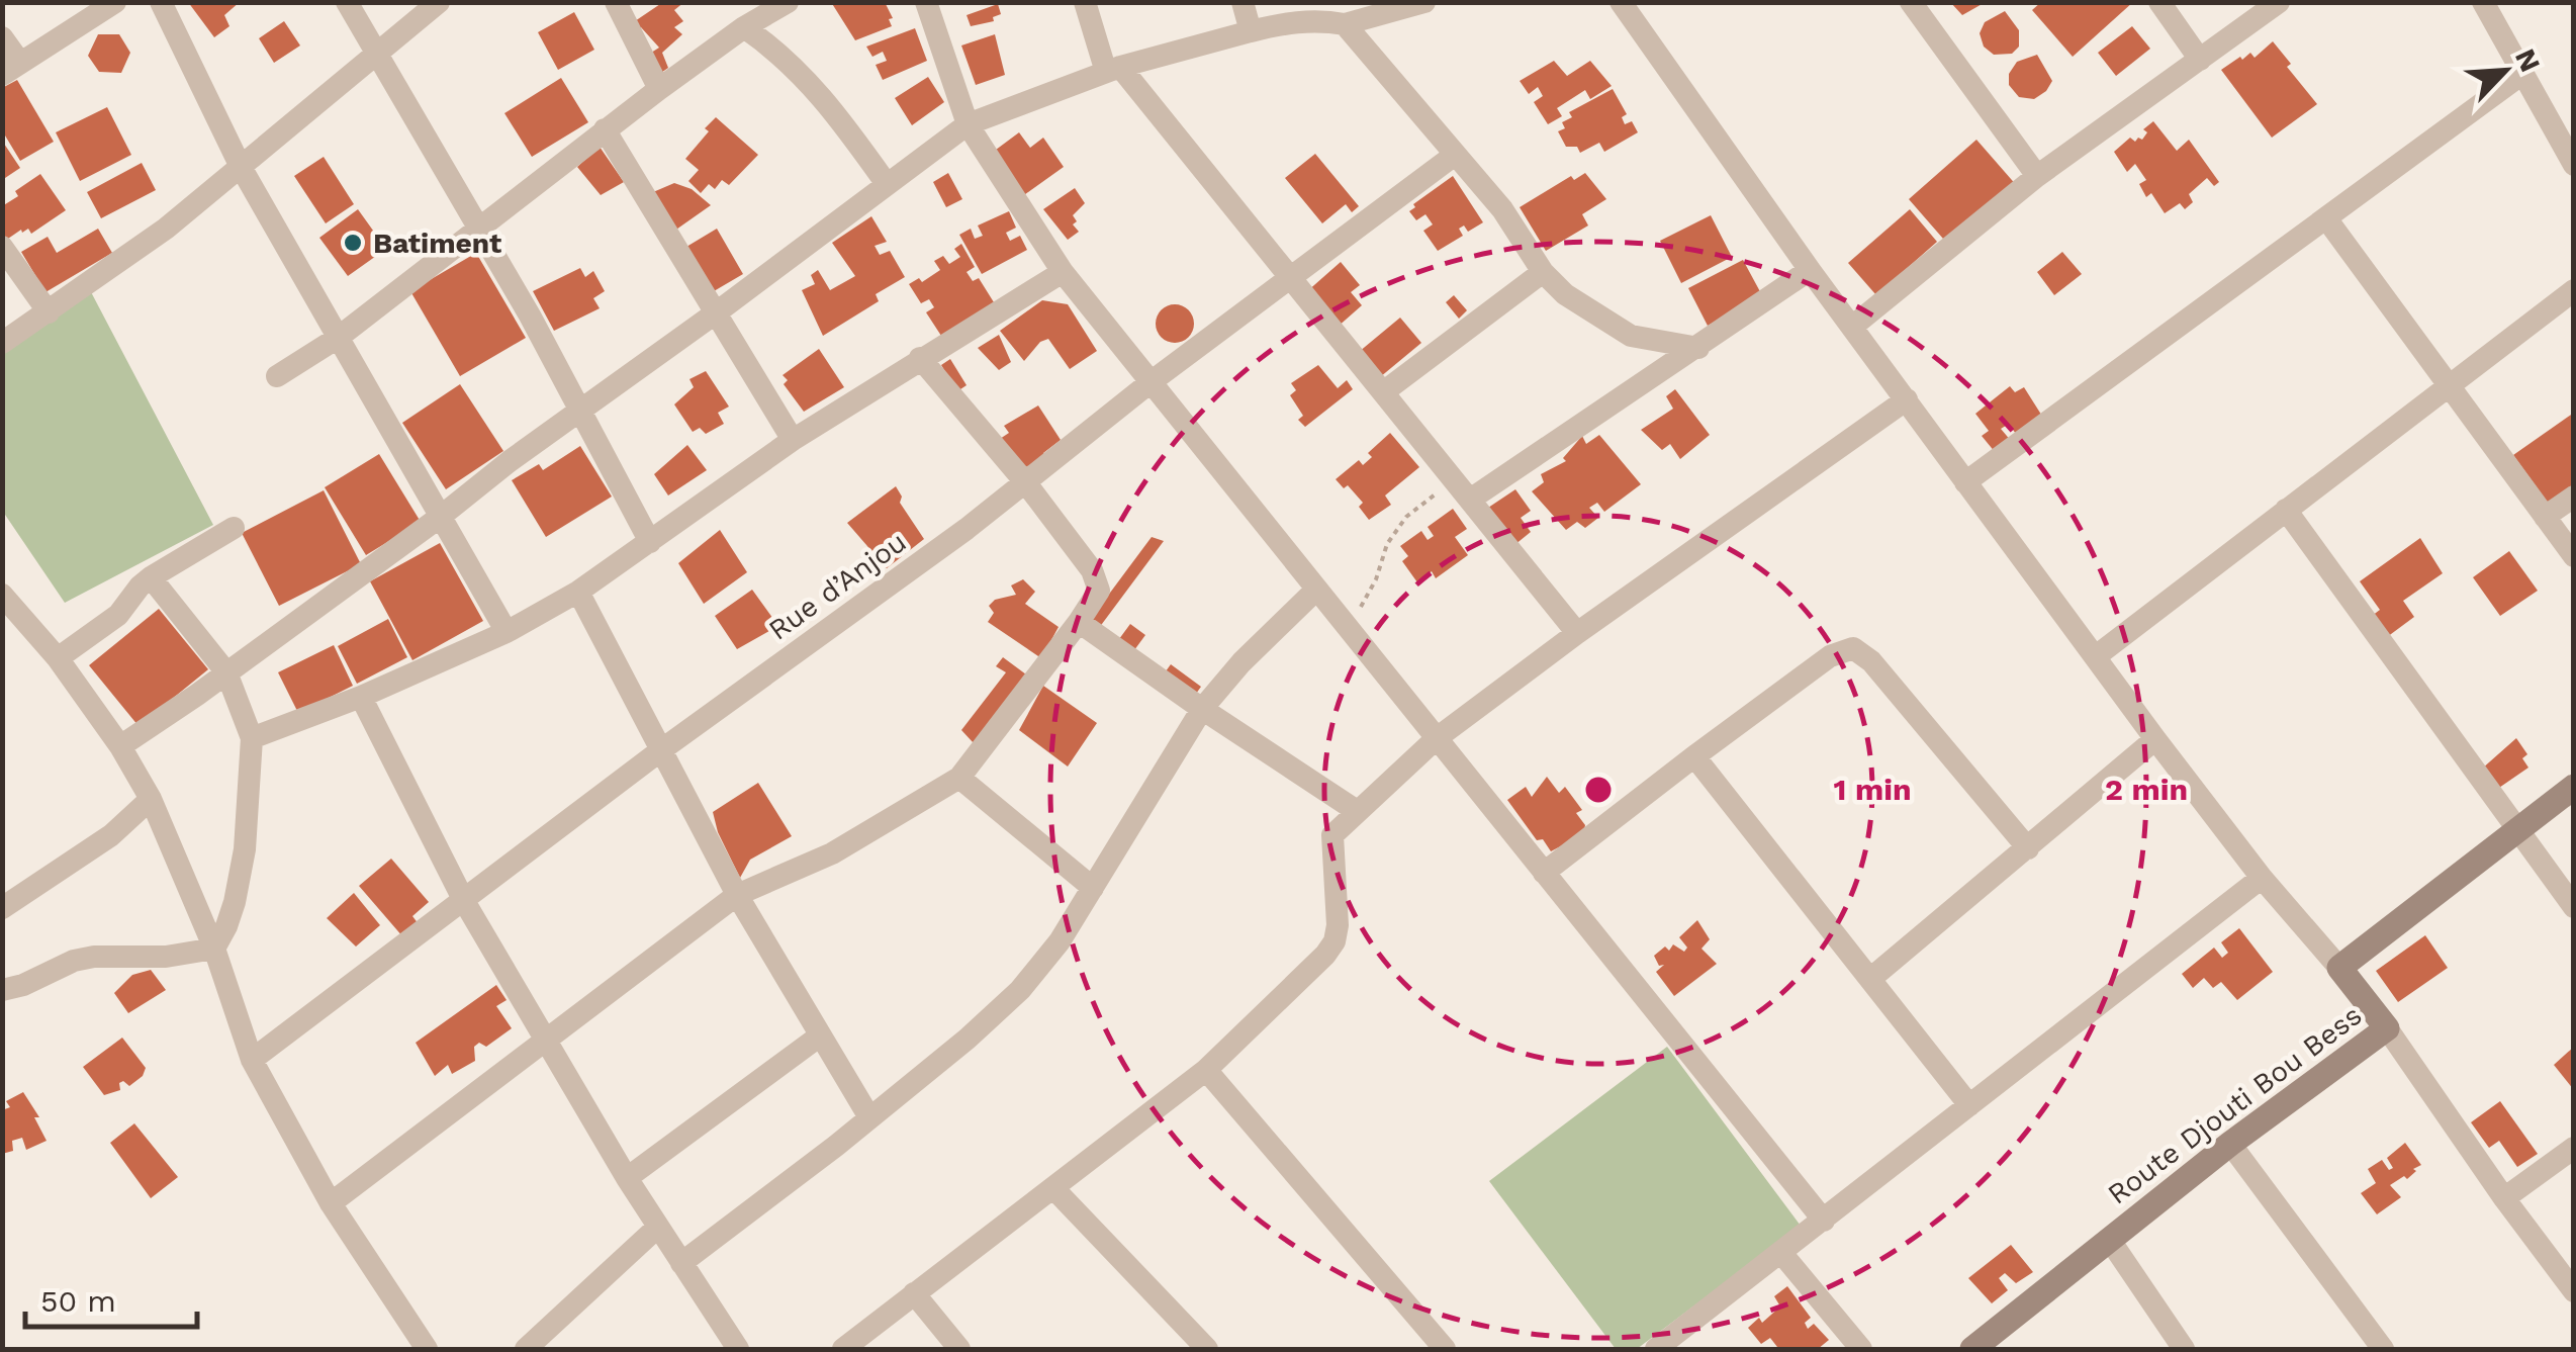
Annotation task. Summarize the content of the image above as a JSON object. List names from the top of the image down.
{
  "streets": {
    "main road": ["Route Djouti Bou Bess"],
    "street": ["Rue d’Anjou"]
  },
  "places": ["Batiment"],
  "scale_bar": "50 m",
  "north": "top right",
  "rings": ["1 min", "2 min"]
}
